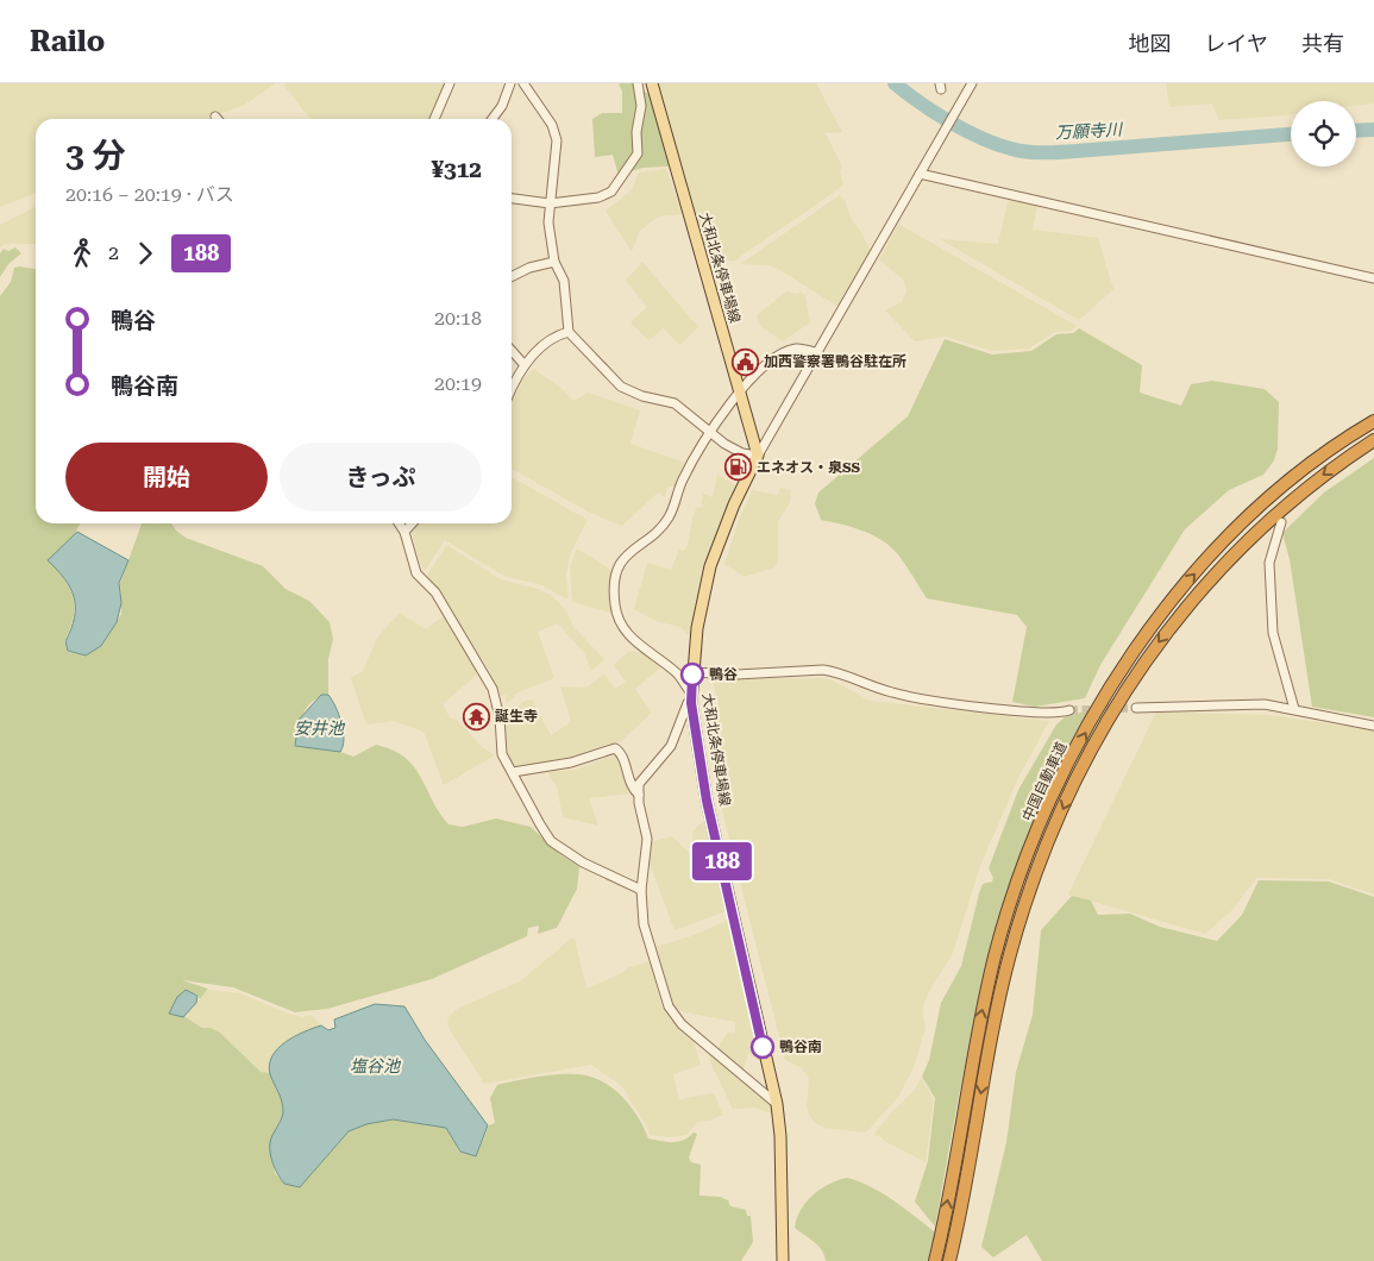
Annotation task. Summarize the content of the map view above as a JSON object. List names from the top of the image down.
{
  "streets": {
    "highway": ["中国自動車道"],
    "main road": ["大和北条停車場線"]
  },
  "water": ["万願寺川", "安井池", "塩谷池"],
  "places": {
    "public building": ["加西警察署鴨谷駐在所"],
    "fuel station": ["エネオス・泉SS"],
    "other": ["鴨谷", "鴨谷南"],
    "temple": ["誕生寺"]
  },
  "lines": ["bus line 188"],
  "page": {
    "header": "Railo",
    "nav": ["地図", "レイヤ", "共有"],
    "on_map": "188",
    "heading": ["3 分", "20:16 – 20:19 · バス", "¥312"],
    "legs": ["2", "188"],
    "list": [
      {
        "name": "鴨谷",
        "value": "20:18"
      },
      {
        "name": "鴨谷南",
        "value": "20:19"
      }
    ],
    "buttons": ["開始", "きっぷ"]
  }
}
